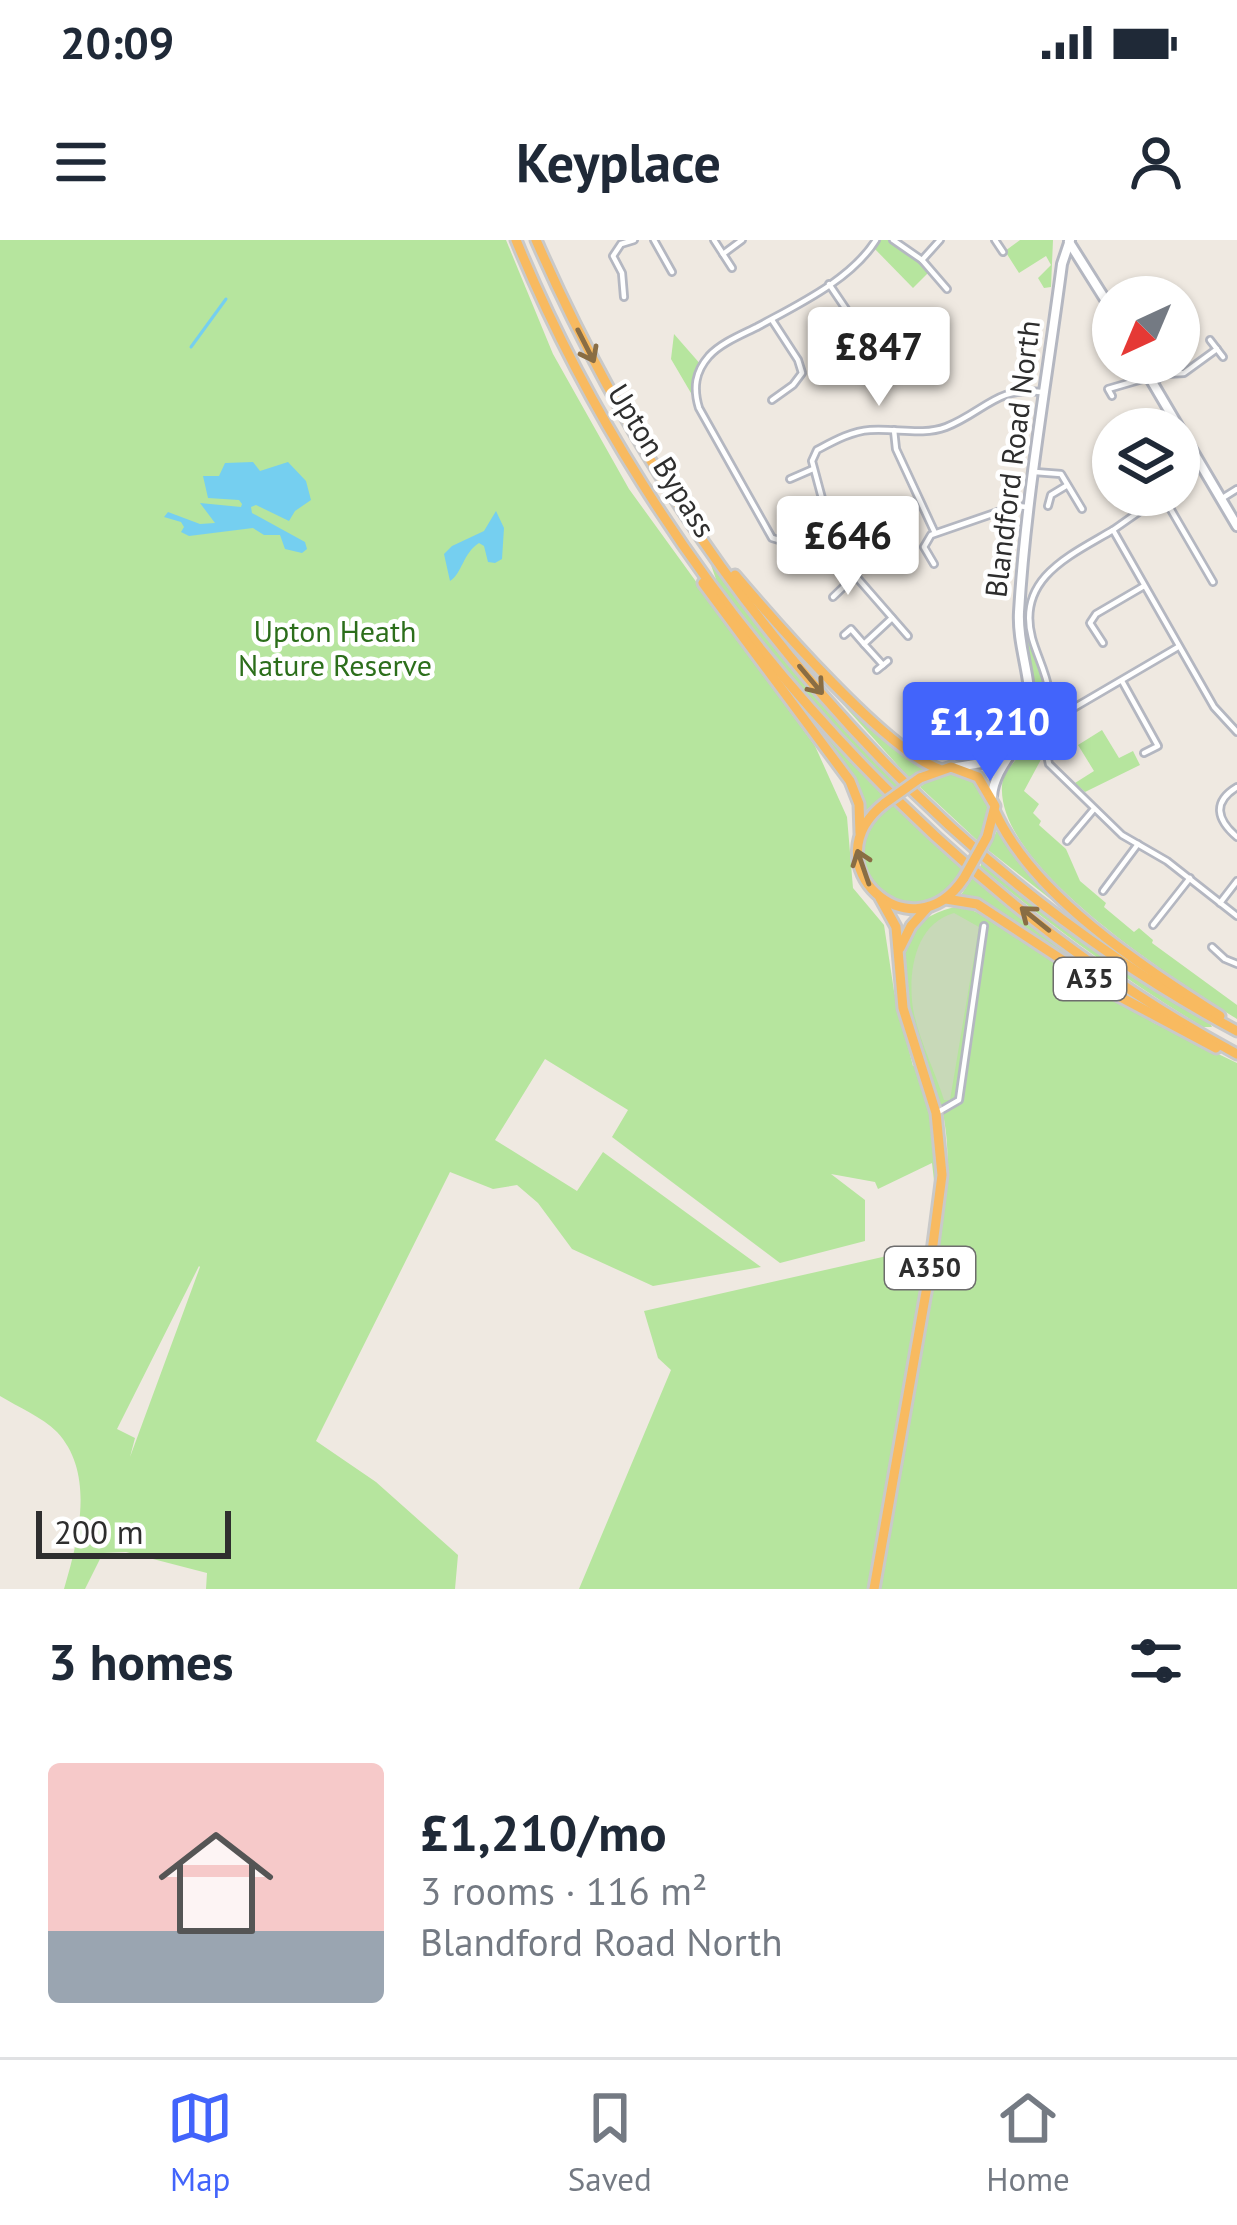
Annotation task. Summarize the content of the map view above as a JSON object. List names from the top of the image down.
{
  "streets": {
    "highway": ["Upton Bypass", "A35", "A350"],
    "main road": ["Blandford Road North"]
  },
  "crossings": [
    ["Blandford Road North", "A35"],
    ["Blandford Road North", "A350"],
    ["Upton Bypass", "A35"],
    ["A35", "A350"]
  ],
  "parks": ["Upton Heath Nature Reserve"],
  "scale_bar": "200 m",
  "north": "bottom left",
  "page": {
    "status": "20:09",
    "header": "Keyplace",
    "price": ["£847", "£646", "£1,210"],
    "scale": "200 m",
    "heading": "3 homes",
    "list": [
      {
        "name": "£1,210/mo",
        "note": "3 rooms · 116 m² · Blandford Road North"
      }
    ],
    "tabs": ["Map", "Saved", "Home"]
  }
}
